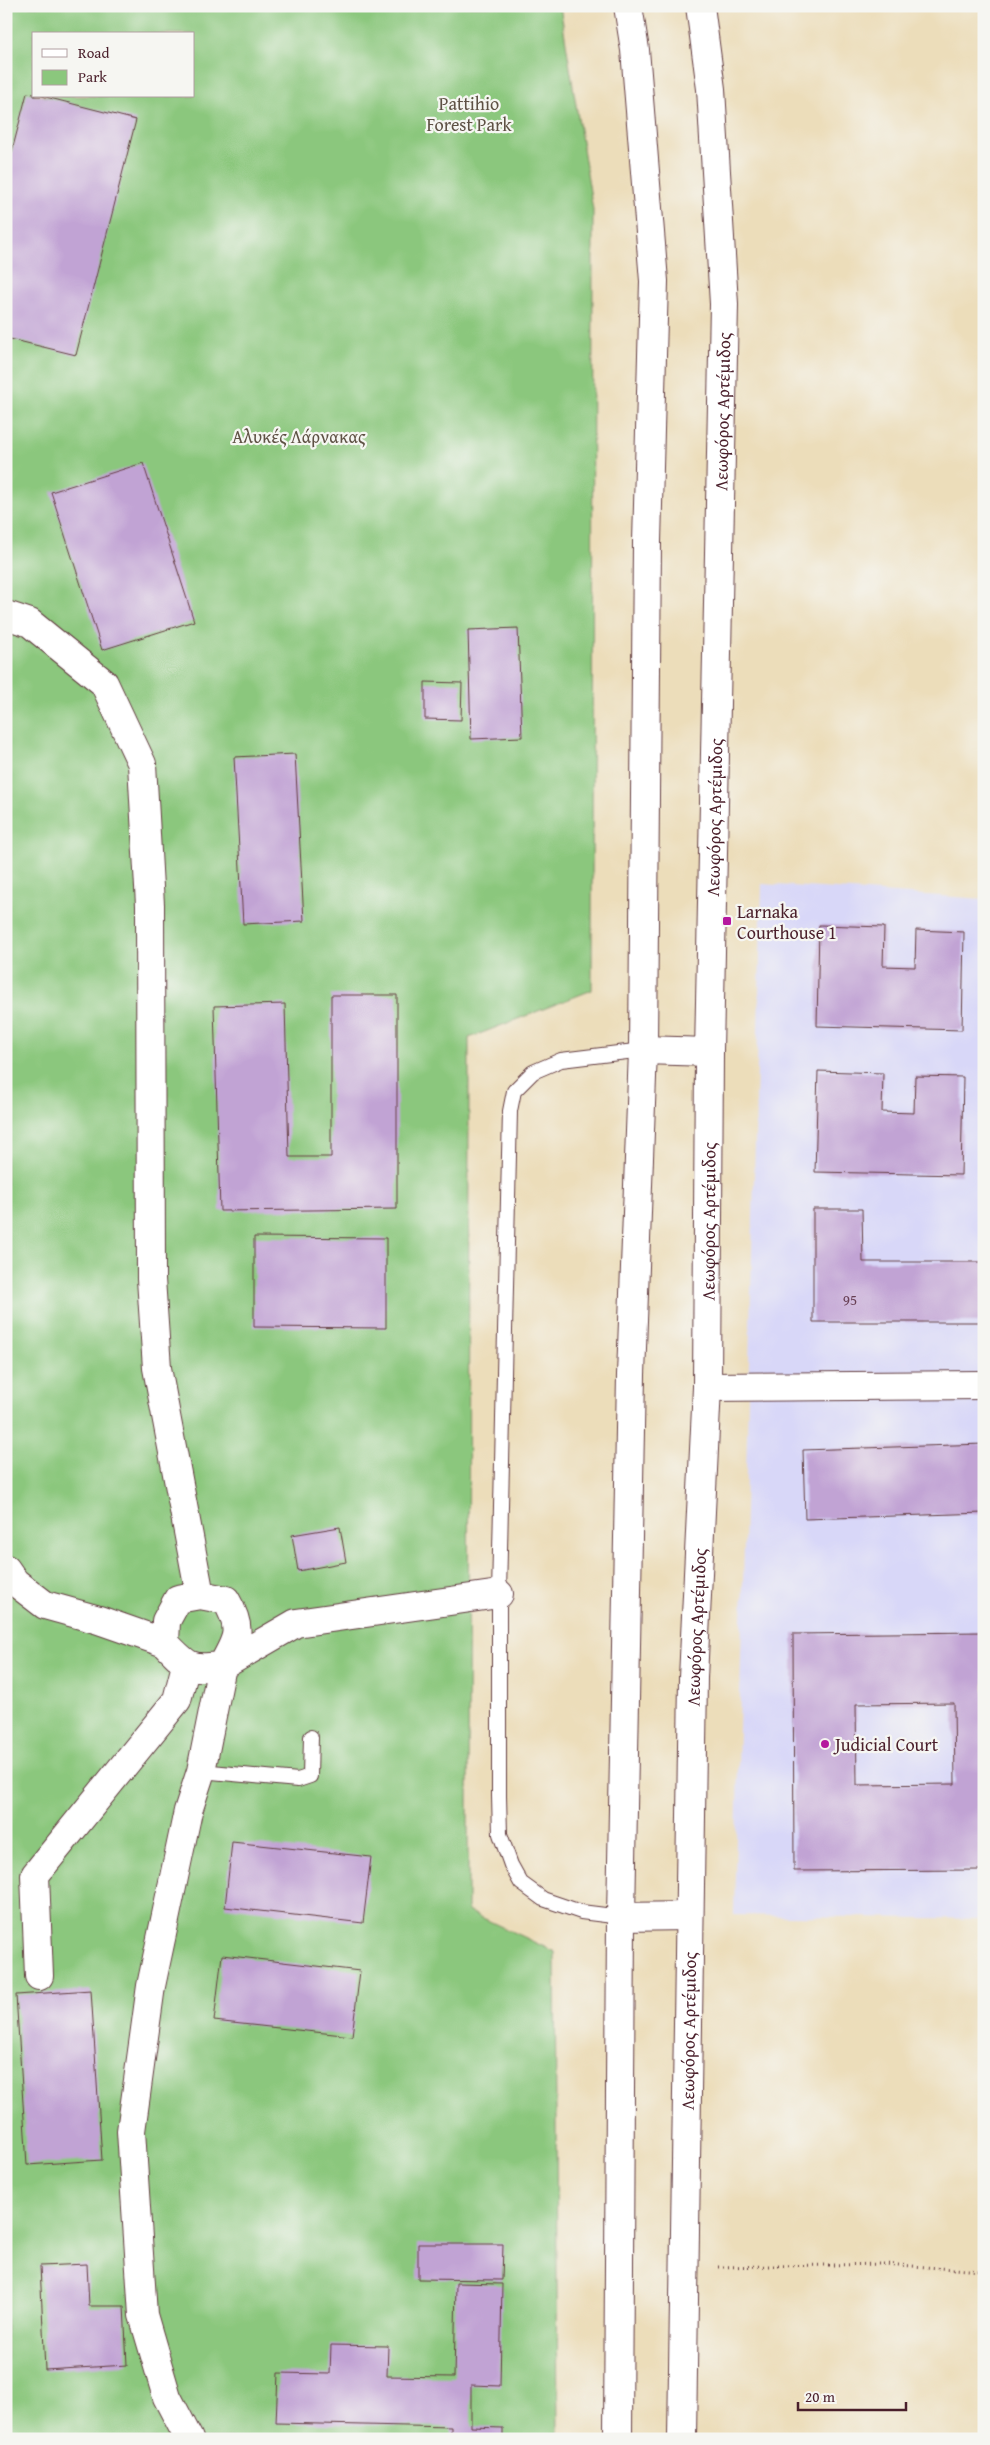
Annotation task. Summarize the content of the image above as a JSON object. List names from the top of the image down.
{
  "streets": {
    "main road": ["Λεωφόρος Αρτέμιδος"]
  },
  "parks": ["Pattihio Forest Park", "Αλυκές Λάρνακας"],
  "places": {
    "transit": ["Larnaka Courthouse 1"],
    "other": ["Judicial Court"]
  },
  "house_numbers": ["95"],
  "legend": ["Road", "Park"],
  "scale_bar": "20 m"
}
